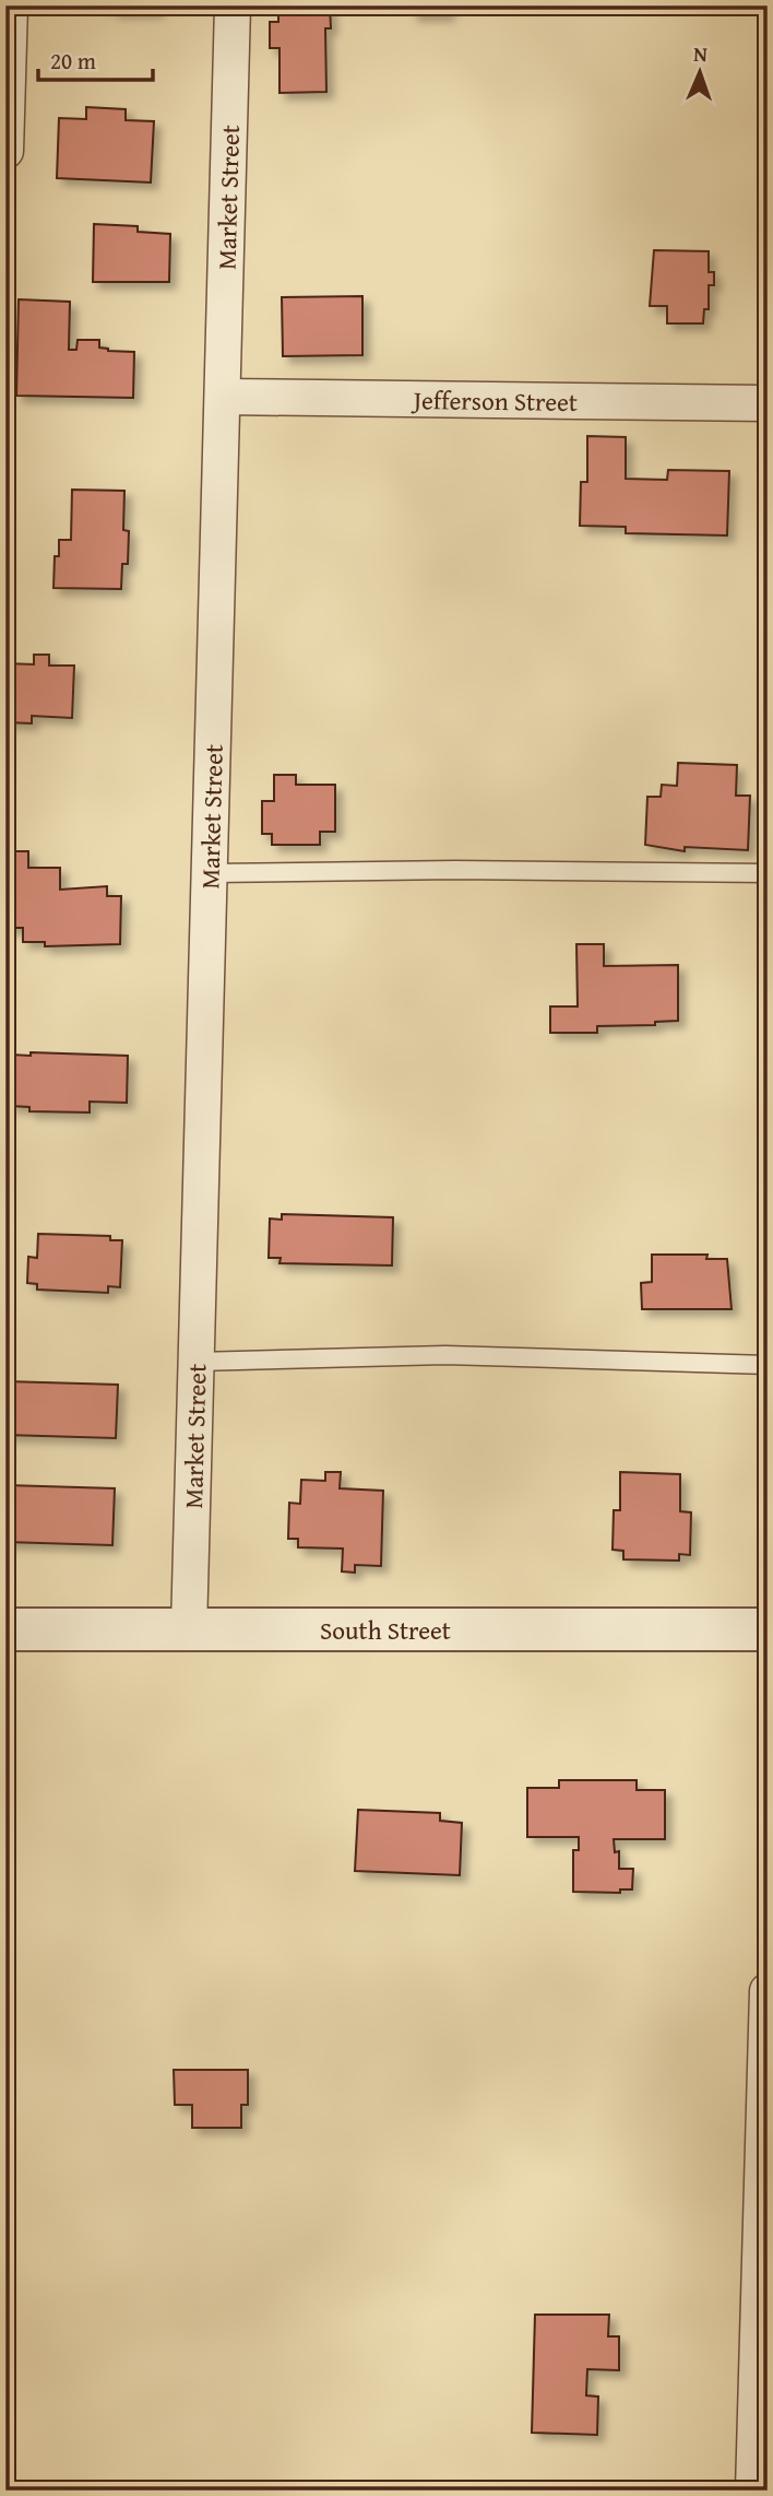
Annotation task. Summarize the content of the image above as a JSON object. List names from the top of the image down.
{
  "streets": {
    "street": ["Market Street", "Jefferson Street", "South Street"]
  },
  "crossings": [
    ["Market Street", "Jefferson Street"],
    ["Market Street", "South Street"]
  ],
  "scale_bar": "20 m",
  "north": "top"
}
